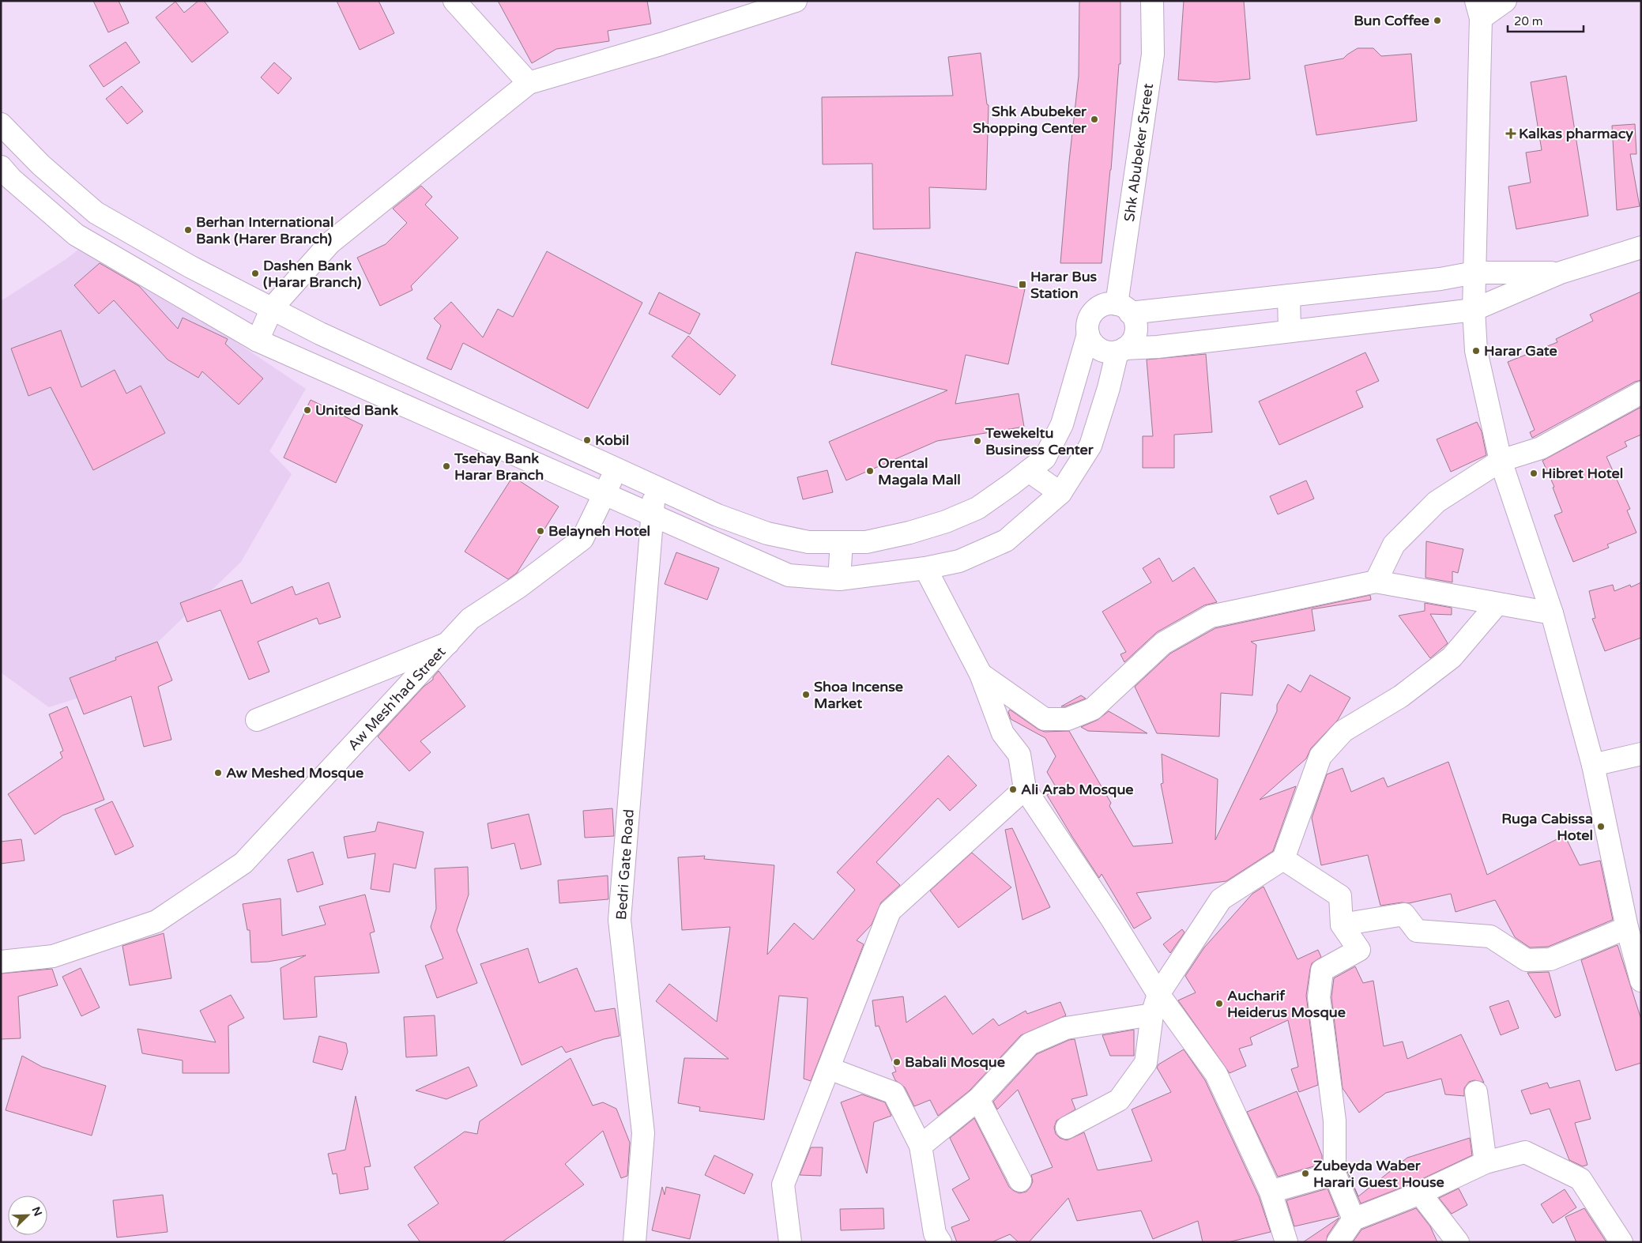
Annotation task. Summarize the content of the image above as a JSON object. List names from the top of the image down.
{
  "streets": {
    "street": ["Shk Abubeker Street", "Aw Mesh'had Street", "Bedri Gate Road"]
  },
  "places": {
    "other": [
      "Bun Coffee",
      "Shk Abubeker Shopping Center",
      "Berhan International Bank (Harer Branch)",
      "Dashen Bank (Harar Branch)",
      "Harar Gate",
      "United Bank",
      "Kobil",
      "Tewekeltu Business Center",
      "Tsehay Bank Harar Branch",
      "Orental Magala Mall",
      "Hibret Hotel",
      "Belayneh Hotel",
      "Shoa Incense Market",
      "Aw Meshed Mosque",
      "Ali Arab Mosque",
      "Ruga Cabissa Hotel",
      "Aucharif Heiderus Mosque",
      "Babali Mosque",
      "Zubeyda Waber Harari Guest House"
    ],
    "health": ["Kalkas pharmacy"],
    "transit": ["Harar Bus Station"]
  },
  "scale_bar": "20 m",
  "north": "top right"
}
